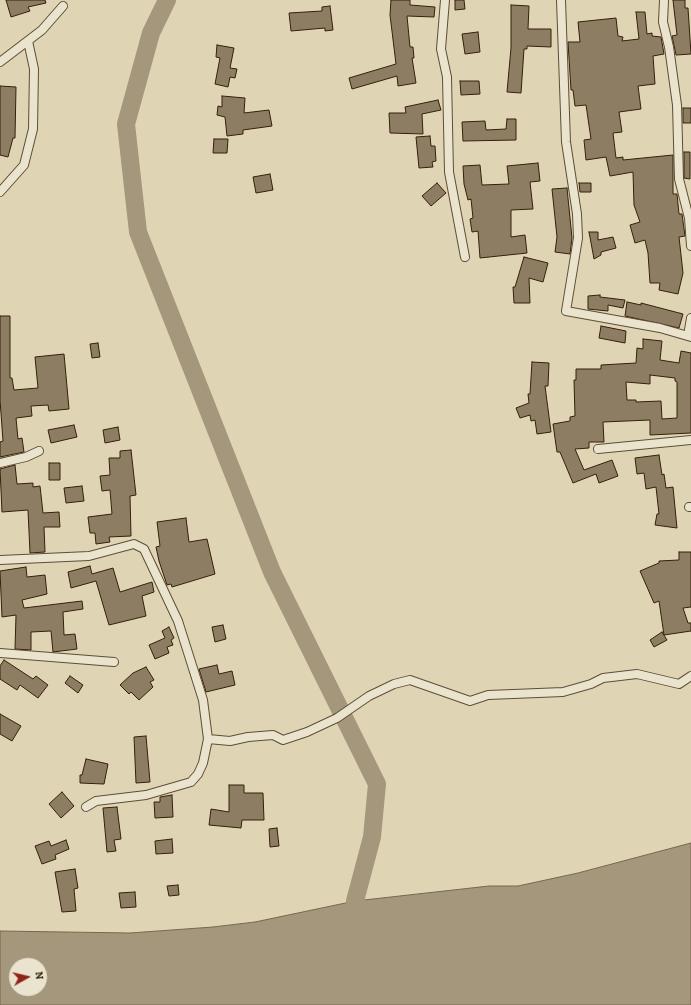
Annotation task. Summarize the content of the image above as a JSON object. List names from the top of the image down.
{
  "north": "right"
}
